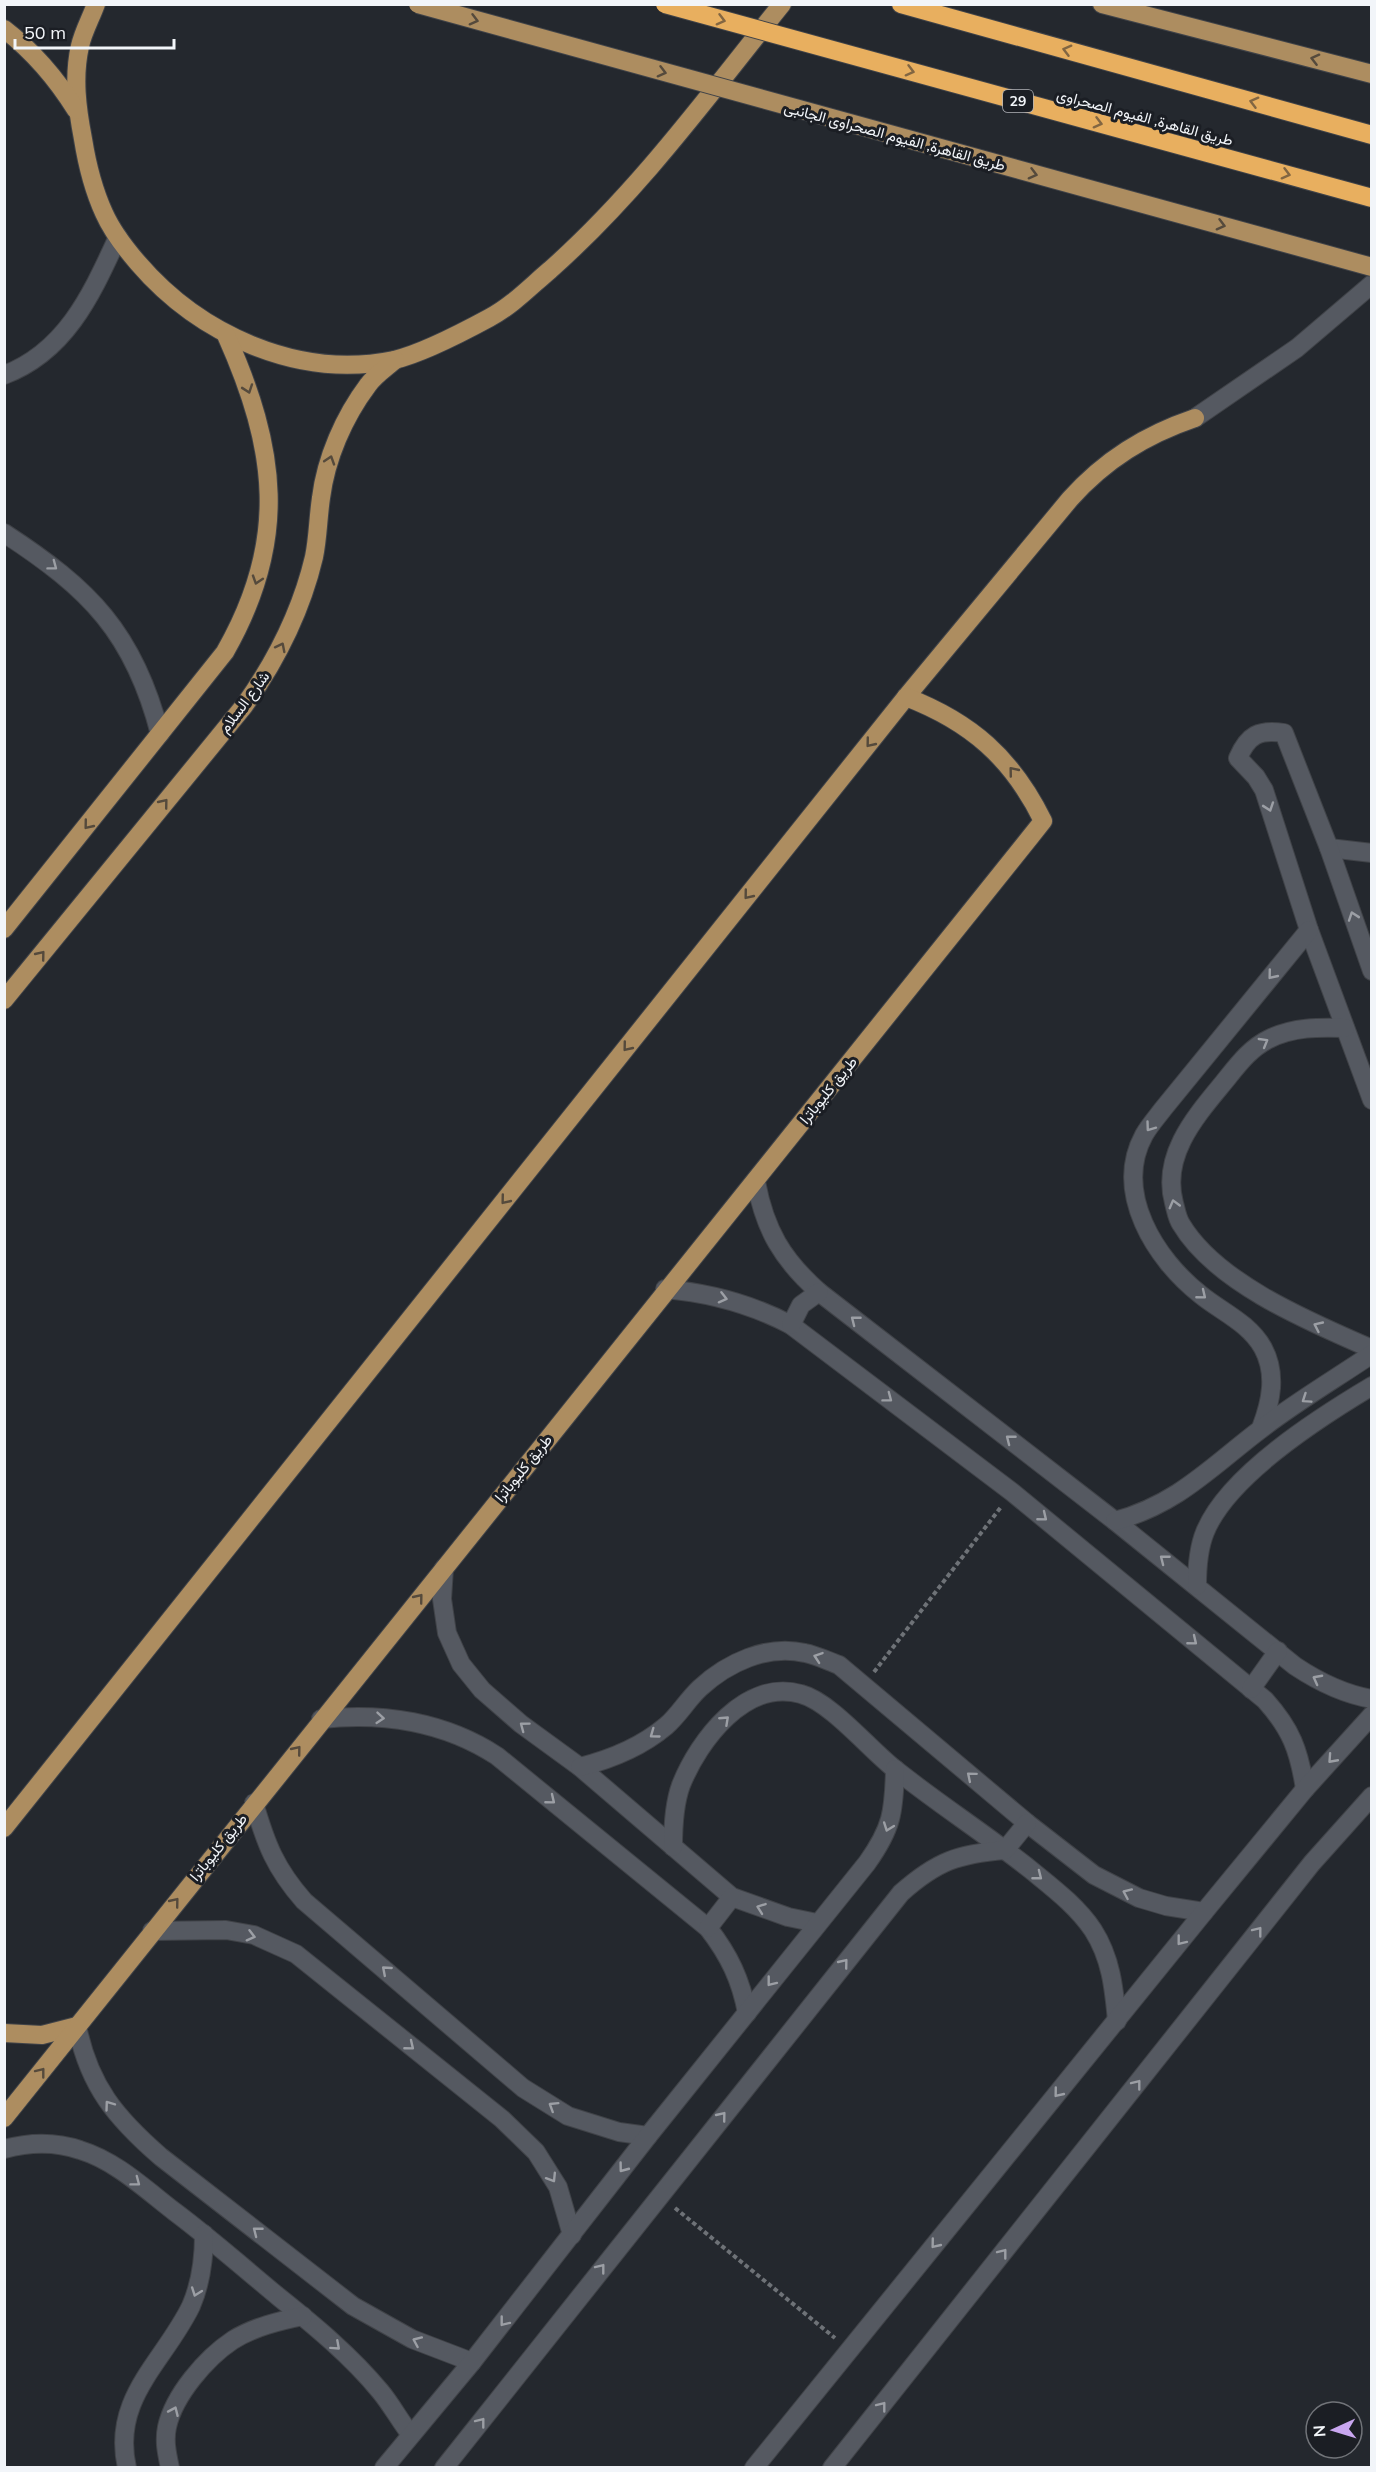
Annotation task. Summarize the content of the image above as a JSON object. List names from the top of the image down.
{
  "streets": {
    "highway": ["29", "طريق القاهرة, الفيوم الصحراوى"],
    "main road": ["طريق القاهرة, الفيوم الصحراوى الجانبى", "شارع السلام", "طريق كليوباترا"]
  },
  "one_way": ["طريق القاهرة, الفيوم الصحراوى الجانبى", "طريق كليوباترا"],
  "scale_bar": "50 m",
  "north": "left"
}
